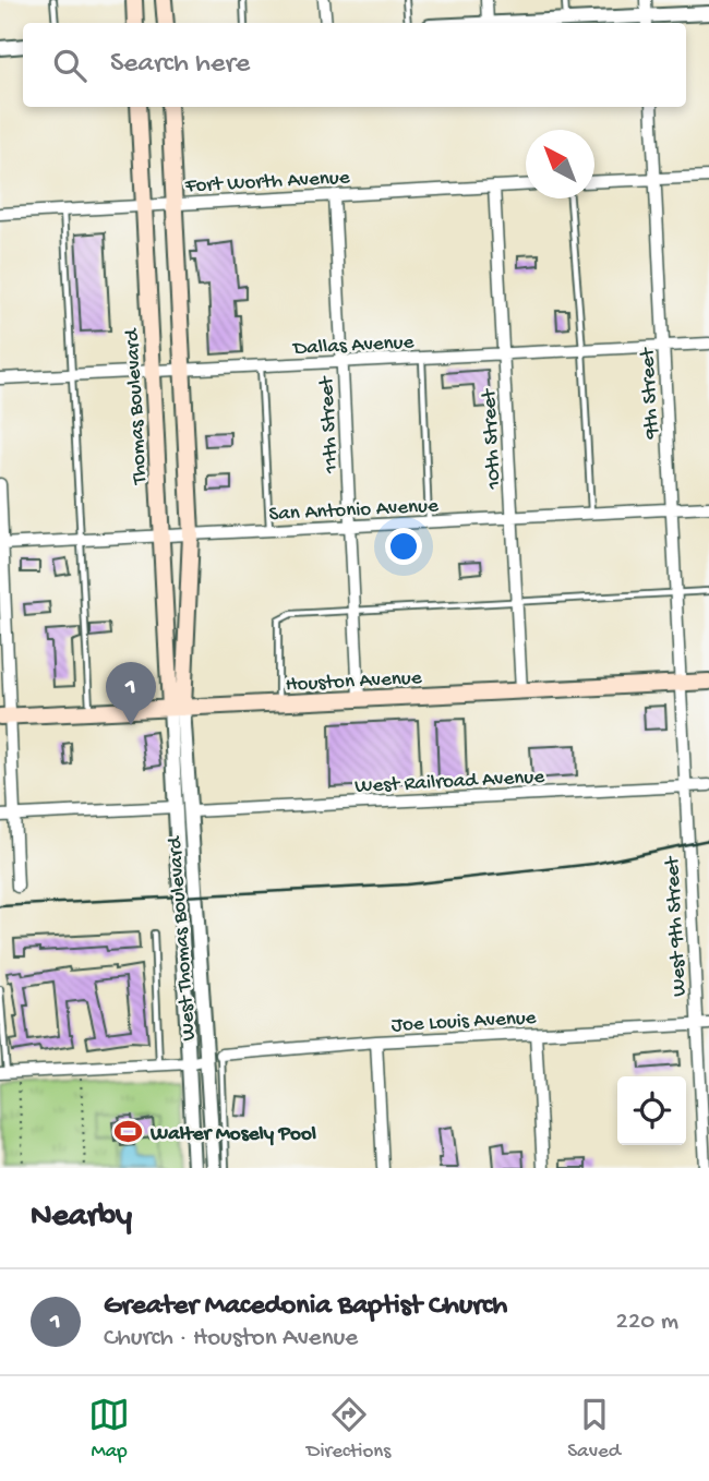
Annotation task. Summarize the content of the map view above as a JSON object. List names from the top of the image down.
{
  "streets": {
    "main road": ["Thomas Boulevard", "Houston Avenue"],
    "street": [
      "Fort Worth Avenue",
      "Dallas Avenue",
      "9th Street",
      "11th Street",
      "10th Street",
      "San Antonio Avenue",
      "West Railroad Avenue",
      "West 9th Street",
      "West Thomas Boulevard",
      "Joe Louis Avenue"
    ]
  },
  "crossings": [
    ["Fort Worth Avenue", "Thomas Boulevard"],
    ["Fort Worth Avenue", "11th Street"],
    ["Fort Worth Avenue", "10th Street"],
    ["Dallas Avenue", "9th Street"],
    ["Dallas Avenue", "Thomas Boulevard"],
    ["Dallas Avenue", "11th Street"],
    ["Dallas Avenue", "10th Street"],
    ["9th Street", "San Antonio Avenue"],
    ["9th Street", "Houston Avenue"],
    ["9th Street", "West 9th Street"],
    ["Thomas Boulevard", "San Antonio Avenue"],
    ["Thomas Boulevard", "Houston Avenue"],
    ["Thomas Boulevard", "West Thomas Boulevard"],
    ["11th Street", "San Antonio Avenue"],
    ["11th Street", "Houston Avenue"],
    ["10th Street", "San Antonio Avenue"],
    ["10th Street", "Houston Avenue"],
    ["Houston Avenue", "West 9th Street"],
    ["Houston Avenue", "West Thomas Boulevard"],
    ["West Railroad Avenue", "West 9th Street"],
    ["West Railroad Avenue", "West Thomas Boulevard"],
    ["West 9th Street", "Joe Louis Avenue"],
    ["West Thomas Boulevard", "Joe Louis Avenue"]
  ],
  "places": {
    "sports": ["Walter Mosely Pool"]
  },
  "north": "top left",
  "page": {
    "search": "Search here",
    "pins": "1",
    "heading": "Nearby",
    "list": [
      {
        "mark": "1",
        "name": "Greater Macedonia Baptist Church",
        "note": "Church · Houston Avenue",
        "value": "220 m"
      }
    ],
    "nav": ["Map", "Directions", "Saved"]
  }
}
